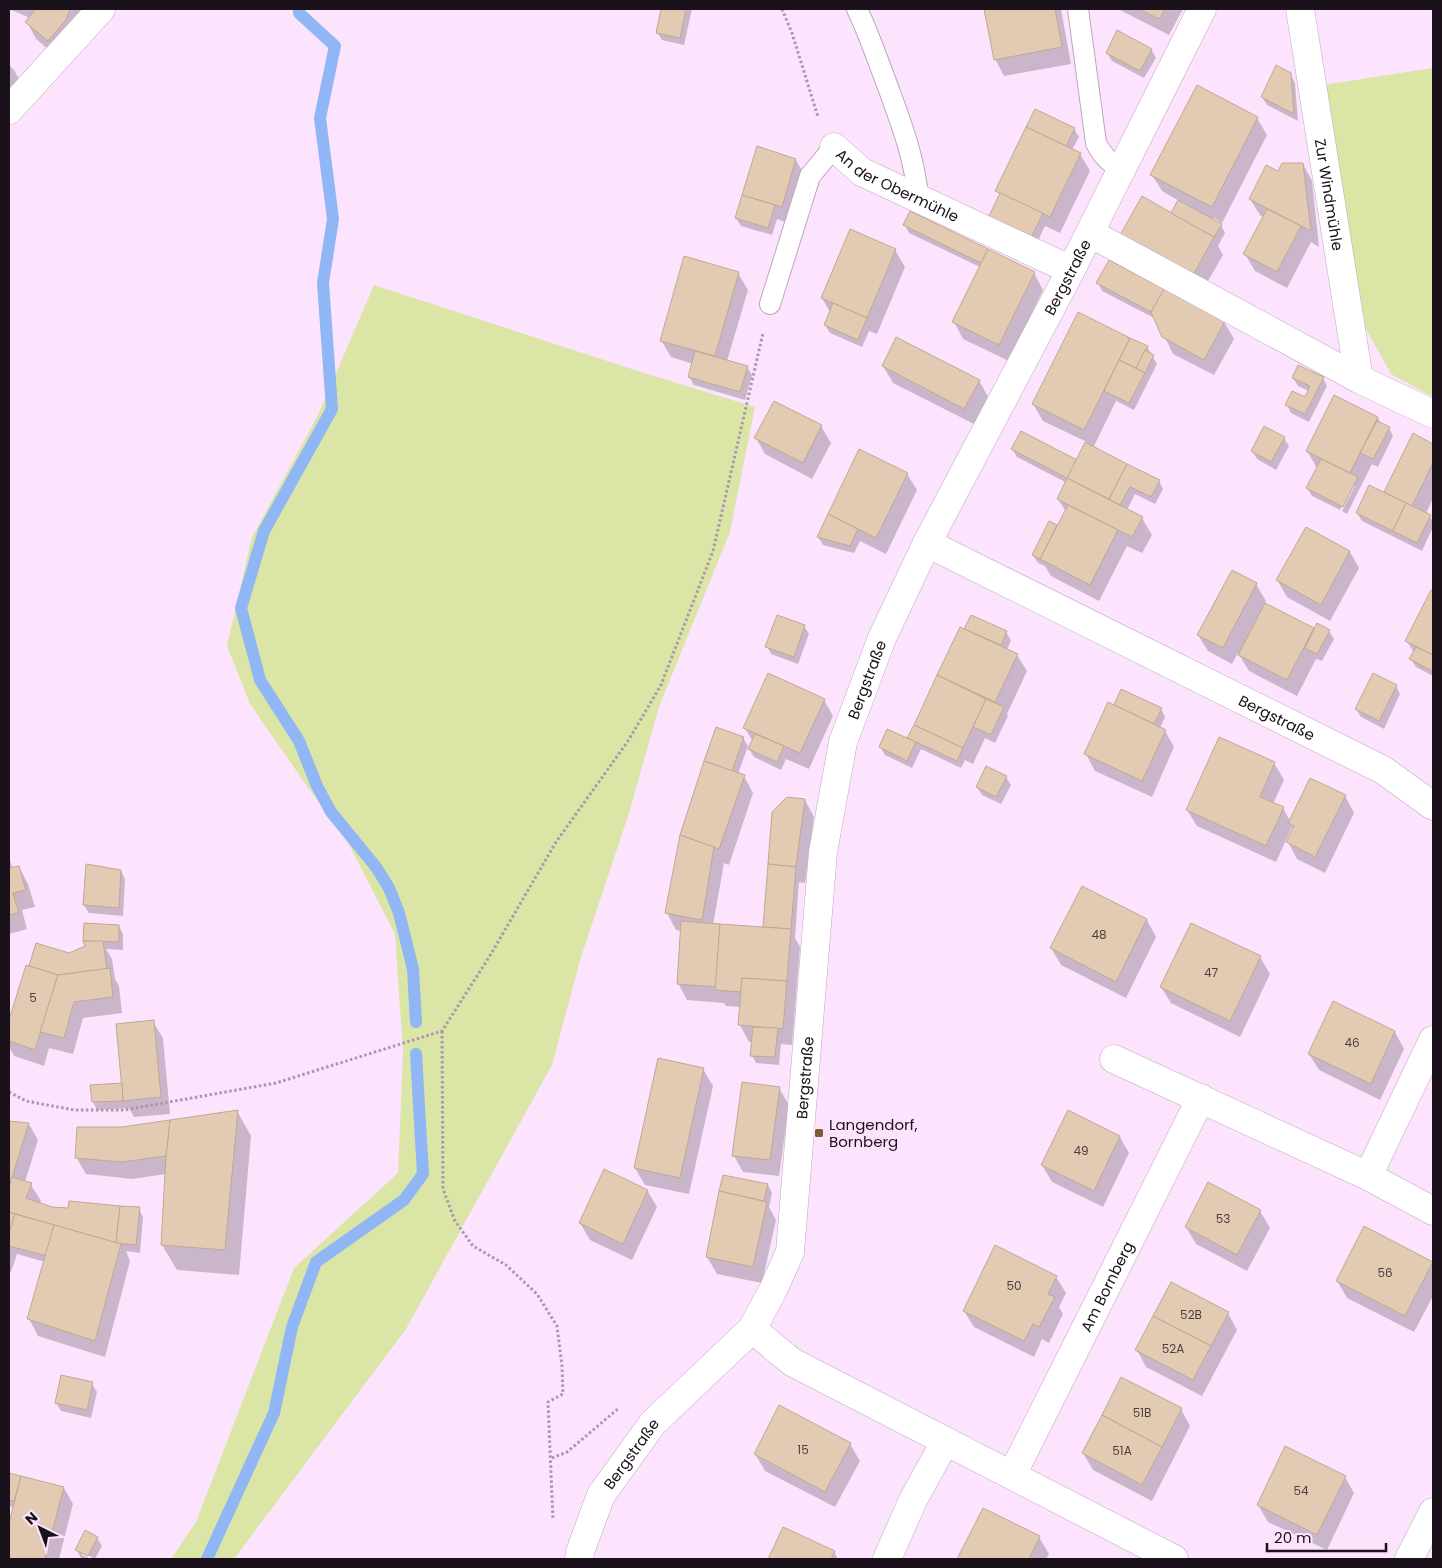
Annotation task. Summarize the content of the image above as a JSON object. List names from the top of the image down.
{
  "streets": {
    "street": [
      "An der Obermühle",
      "Zur Windmühle",
      "Bergstraße",
      "Am Bornberg"
    ]
  },
  "crossings": [
    ["An der Obermühle", "Bergstraße"]
  ],
  "places": {
    "transit": ["Langendorf, Bornberg"]
  },
  "house_numbers": [
    "48",
    "47",
    "5",
    "46",
    "49",
    "53",
    "56",
    "50",
    "52B",
    "52A",
    "51B",
    "15",
    "51A",
    "54"
  ],
  "scale_bar": "20 m",
  "north": "top left"
}
